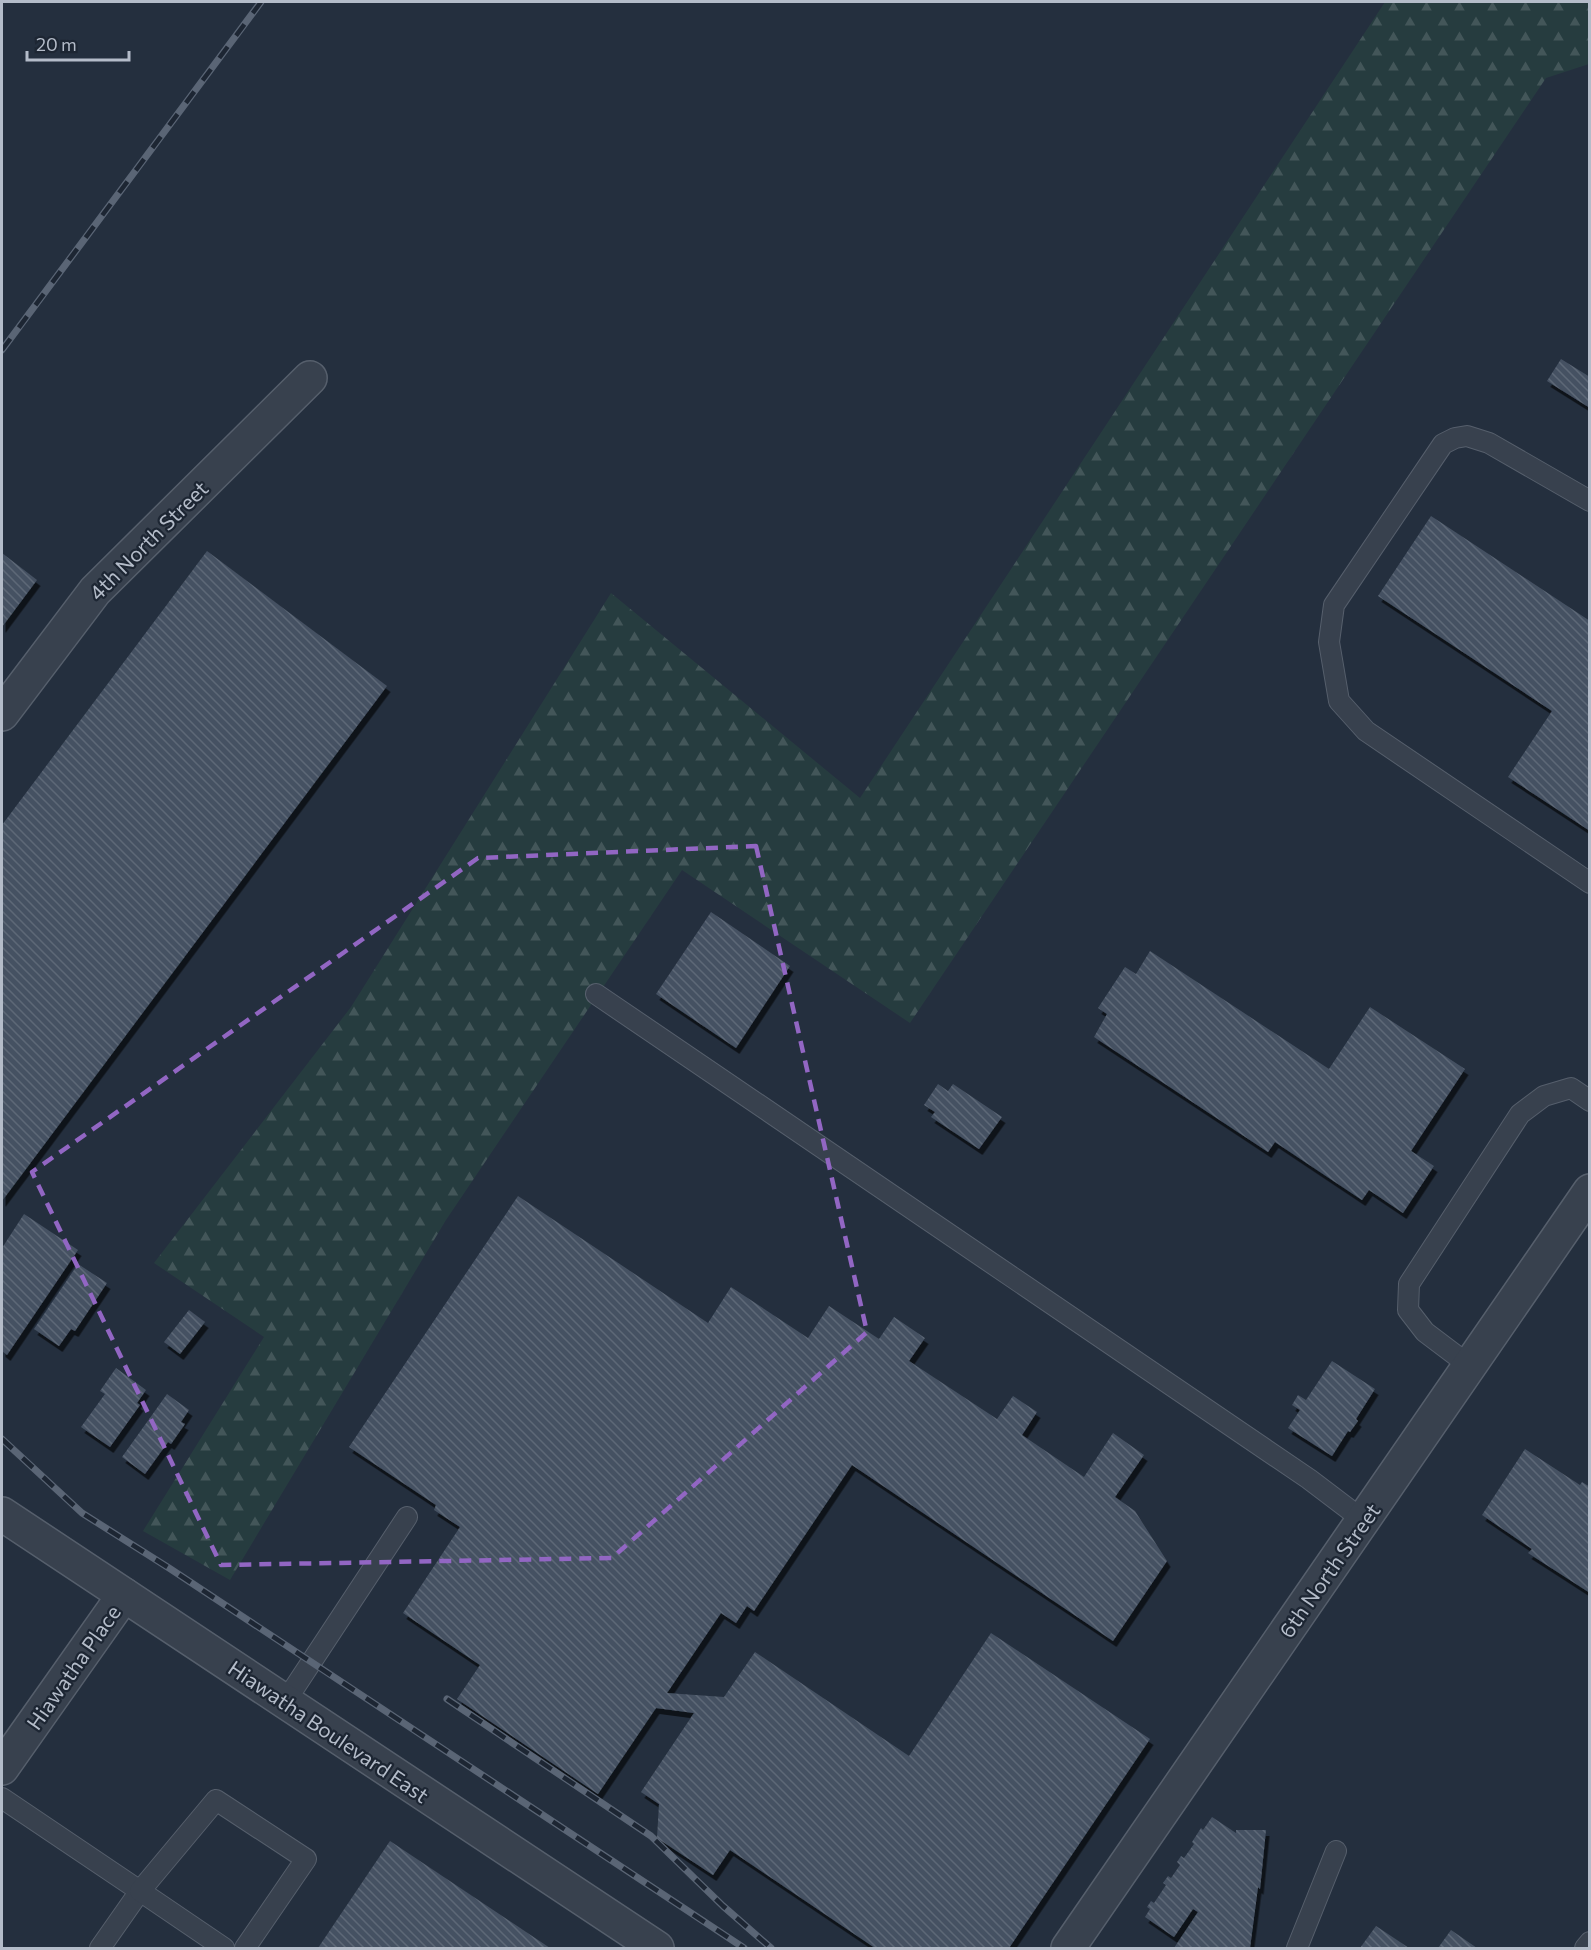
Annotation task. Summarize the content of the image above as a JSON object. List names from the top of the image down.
{
  "streets": {
    "street": [
      "4th North Street",
      "6th North Street",
      "Hiawatha Place",
      "Hiawatha Boulevard East"
    ]
  },
  "crossings": [
    ["Hiawatha Place", "Hiawatha Boulevard East"]
  ],
  "scale_bar": "20 m"
}
